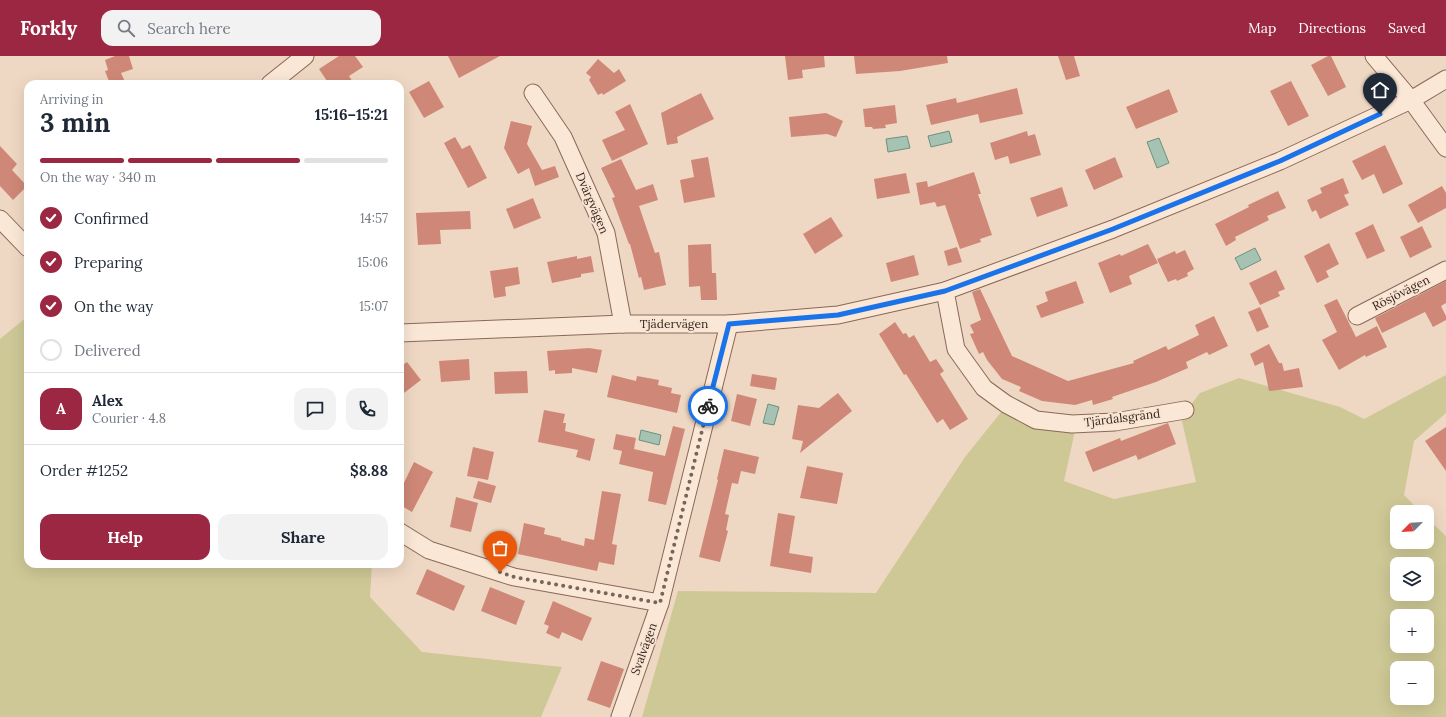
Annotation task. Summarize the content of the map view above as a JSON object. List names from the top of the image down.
{
  "streets": {
    "street": [
      "Dvärgvägen",
      "Rösjövägen",
      "Tjädervägen",
      "Tjärdalsgränd",
      "Svalvägen"
    ]
  },
  "crossings": [
    ["Dvärgvägen", "Tjädervägen"],
    ["Tjädervägen", "Tjärdalsgränd"],
    ["Tjädervägen", "Svalvägen"]
  ],
  "north": "bottom left",
  "page": {
    "header": "Forkly",
    "search": "Search here",
    "nav": ["Map", "Directions", "Saved"],
    "heading": ["3 min", "Arriving in", "15:16–15:21"],
    "panel": [
      "Alex",
      "Courier · 4.8",
      "Order #1252",
      "$8.88"
    ],
    "bar": "On the way · 340 m",
    "list": [
      ["Confirmed", "14:57"],
      ["Preparing", "15:06"],
      ["On the way", "15:07"],
      "Delivered"
    ],
    "round": "A",
    "map_buttons": ["+", "−"],
    "buttons": ["Help", "Share"]
  }
}
